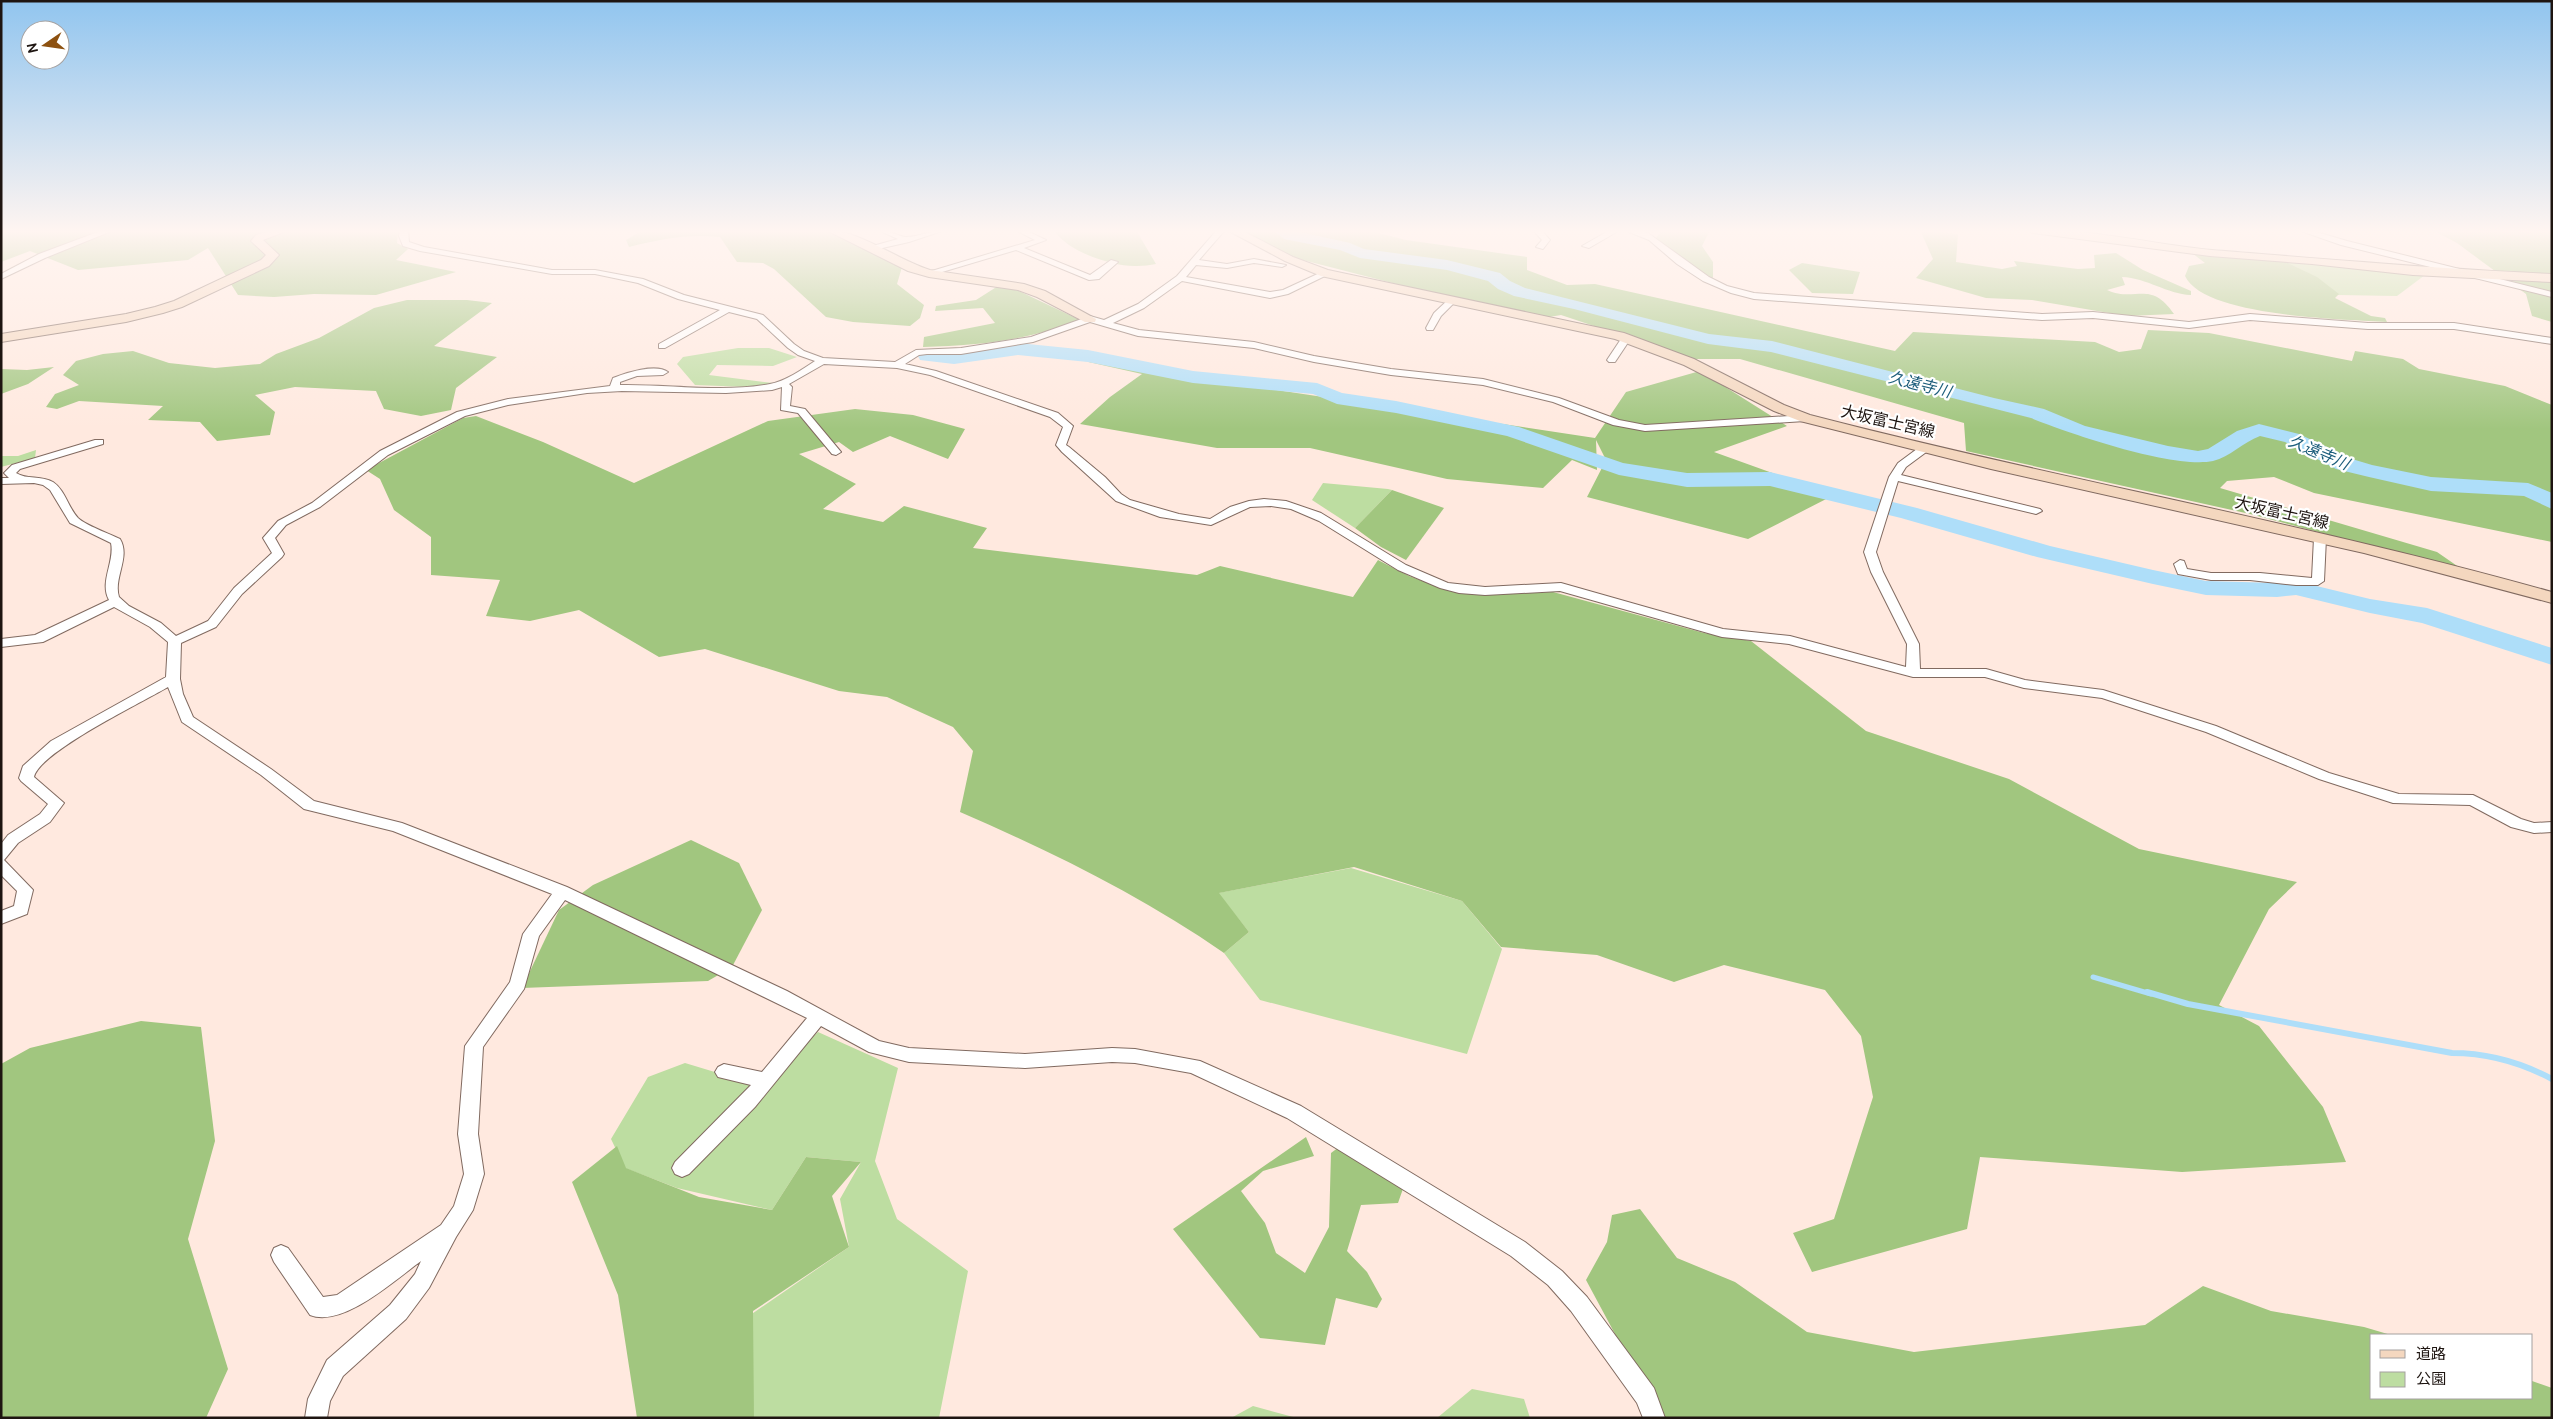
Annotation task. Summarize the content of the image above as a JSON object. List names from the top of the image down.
{
  "streets": {
    "street": ["大坂富士宮線"]
  },
  "water": ["久遠寺川"],
  "legend": ["道路", "公園"],
  "north": "left"
}
